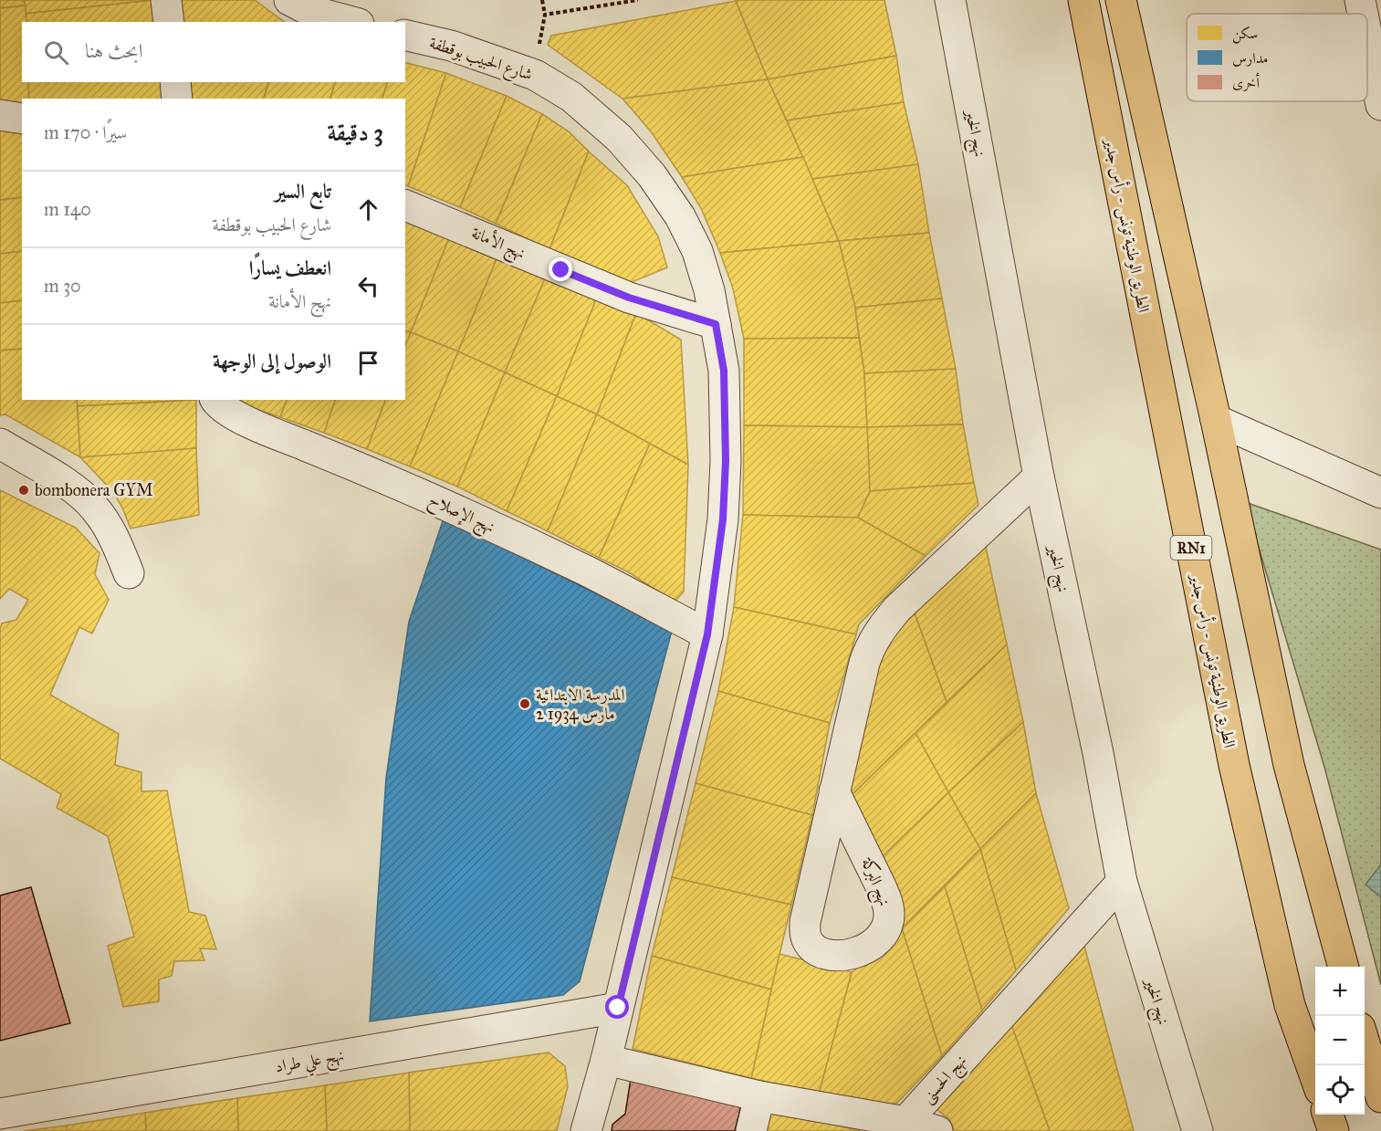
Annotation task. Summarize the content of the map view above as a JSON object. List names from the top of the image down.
{
  "streets": {
    "main road": ["الطريق الوطنية تونس - رأس جدير", "RN1"],
    "street": [
      "شارع الحبيب بوقطفة",
      "نهج الخير",
      "نهج الأمانة",
      "نهج الإصلاح",
      "نهج البركة",
      "نهج علي طراد",
      "نهج الحسنى"
    ]
  },
  "crossings": [
    ["شارع الحبيب بوقطفة", "نهج الأمانة"],
    ["شارع الحبيب بوقطفة", "نهج الإصلاح"],
    ["شارع الحبيب بوقطفة", "نهج علي طراد"],
    ["نهج الخير", "نهج البركة"],
    ["نهج الخير", "نهج الحسنى"]
  ],
  "places": ["bombonera GYM", "المدرسة الابتدائية 2 مارس 1934"],
  "legend": ["سكن", "مدارس", "أخرى"],
  "page": {
    "search": "ابحث هنا",
    "heading": ["3 دقيقة", "سيرًا · 170 m"],
    "list": [
      ["تابع السير", "شارع الحبيب بوقطفة", "140 m"],
      ["انعطف يسارًا", "نهج الأمانة", "30 m"],
      "الوصول إلى الوجهة"
    ],
    "map_buttons": ["+", "−"]
  }
}
